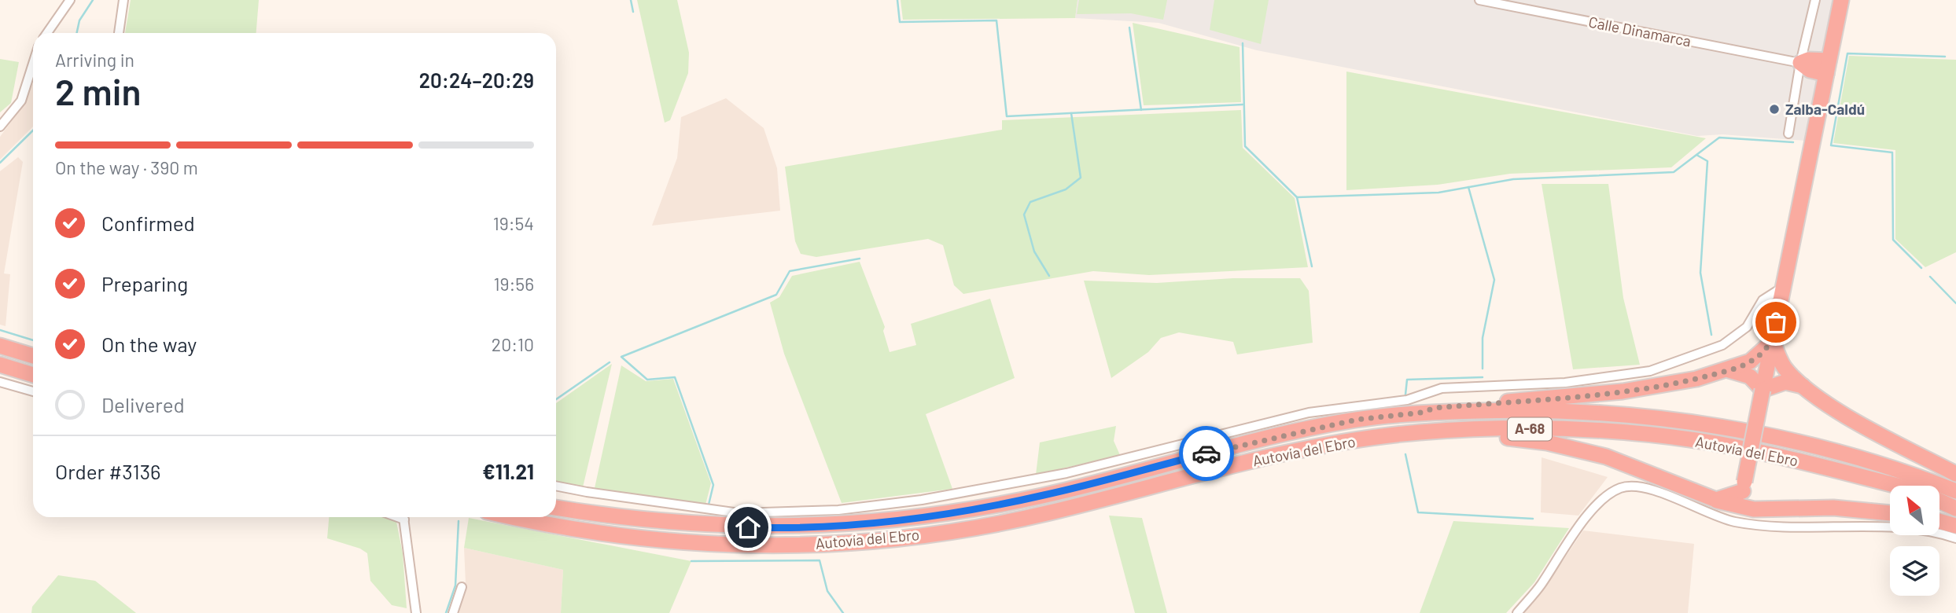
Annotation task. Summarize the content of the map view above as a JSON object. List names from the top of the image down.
{
  "streets": {
    "highway": ["A-68", "Autovía del Ebro"],
    "street": ["Calle Dinamarca"]
  },
  "places": ["Zalba-Caldú"],
  "north": "top left",
  "page": {
    "heading": ["2 min", "Arriving in", "20:24–20:29"],
    "panel": ["Order #3136", "€11.21"],
    "bar": "On the way · 390 m",
    "list": [
      ["Confirmed", "19:54"],
      ["Preparing", "19:56"],
      ["On the way", "20:10"],
      "Delivered"
    ]
  }
}
